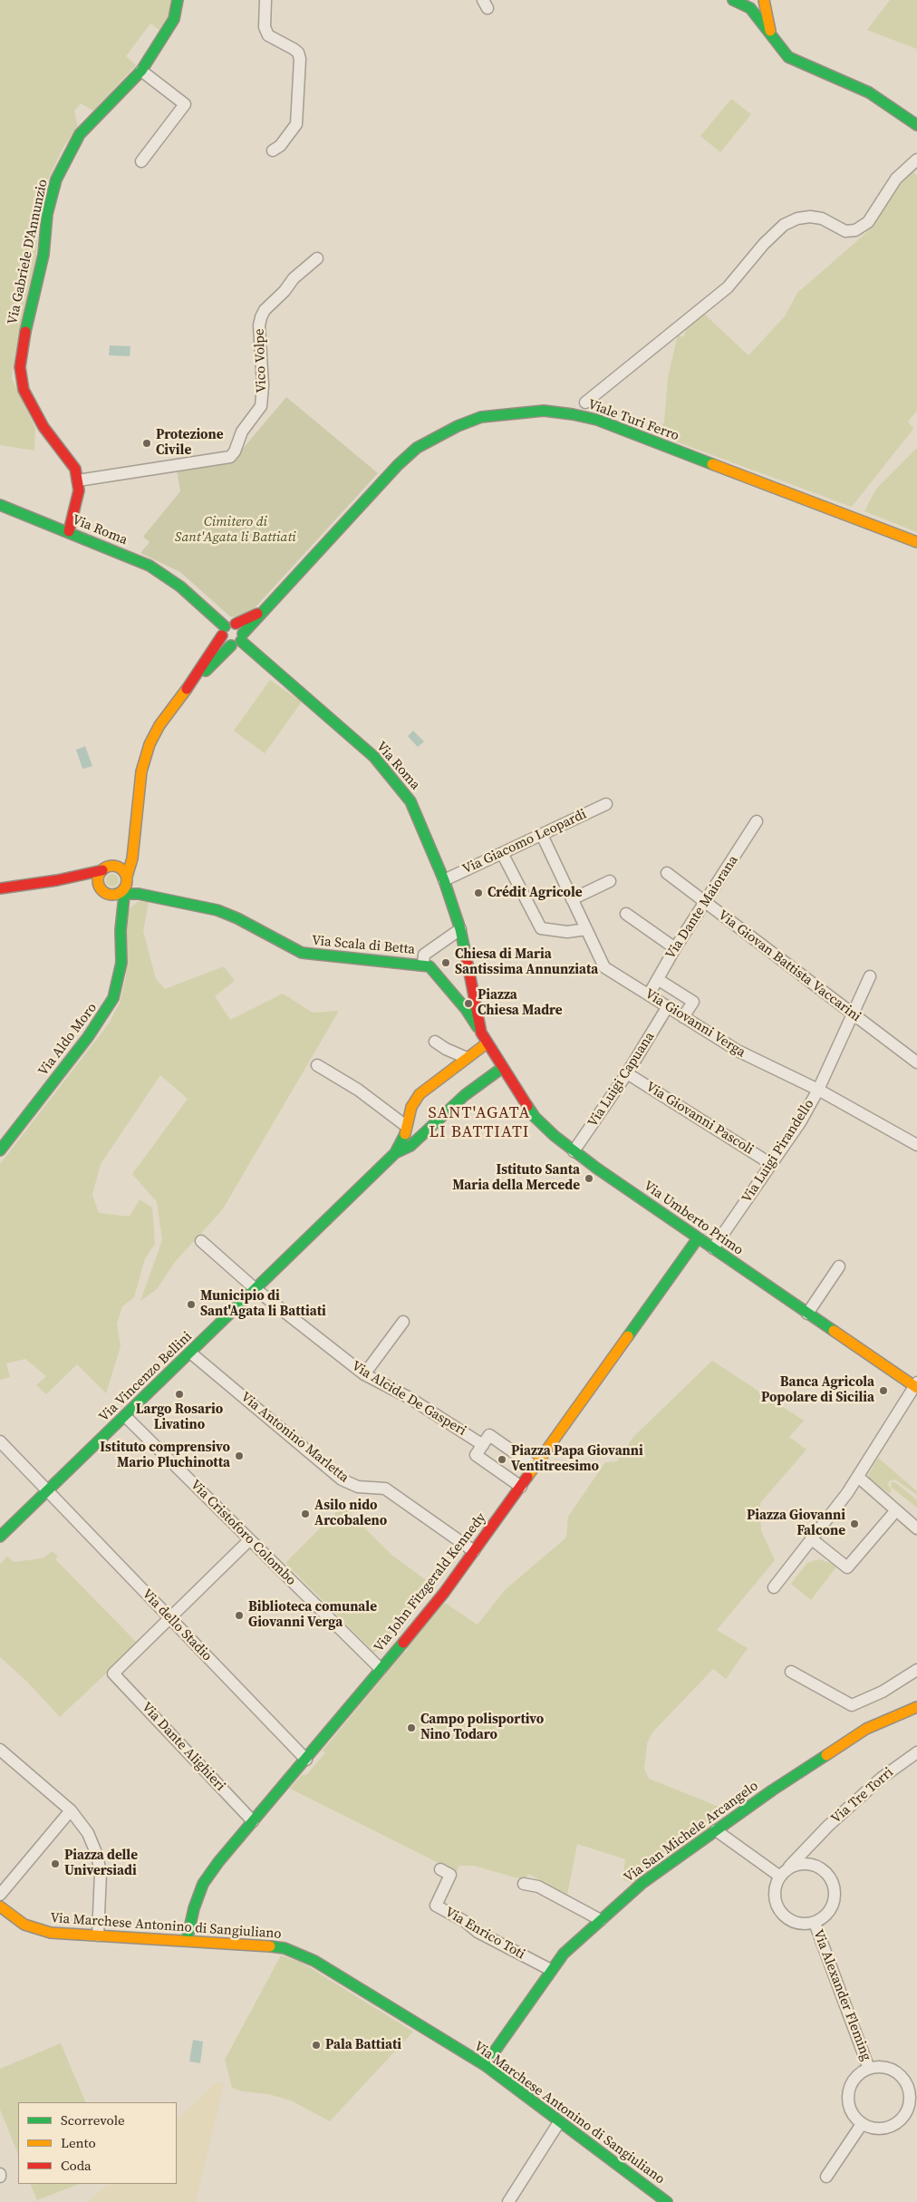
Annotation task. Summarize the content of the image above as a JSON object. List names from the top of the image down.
{
  "streets": {
    "main road": [
      "Via Gabriele D'Annunzio",
      "Viale Turi Ferro",
      "Via Roma",
      "Via Scala di Betta",
      "Via Aldo Moro",
      "Via Umberto Primo",
      "Via Vincenzo Bellini",
      "Via John Fitzgerald Kennedy",
      "Via San Michele Arcangelo",
      "Via Marchese Antonino di Sangiuliano"
    ],
    "street": [
      "Vico Volpe",
      "Via Giacomo Leopardi",
      "Via Dante Maiorana",
      "Via Giovan Battista Vaccarini",
      "Via Giovanni Verga",
      "Via Luigi Capuana",
      "Via Giovanni Pascoli",
      "Via Luigi Pirandello",
      "Via Alcide De Gasperi",
      "Via Antonino Marletta",
      "Via Cristoforo Colombo",
      "Via dello Stadio",
      "Via Dante Alighieri",
      "Via Tre Torri",
      "Via Enrico Toti",
      "Via Alexander Fleming"
    ]
  },
  "crossings": [
    ["Via Gabriele D'Annunzio", "Vico Volpe"],
    ["Via Gabriele D'Annunzio", "Via Roma"],
    ["Viale Turi Ferro", "Via Roma"],
    ["Via Roma", "Via Giacomo Leopardi"],
    ["Via Roma", "Via Umberto Primo"],
    ["Via Giacomo Leopardi", "Via Giovanni Verga"],
    ["Via Dante Maiorana", "Via Giovan Battista Vaccarini"],
    ["Via Dante Maiorana", "Via Giovanni Verga"],
    ["Via Scala di Betta", "Via Umberto Primo"],
    ["Via Giovan Battista Vaccarini", "Via Luigi Pirandello"],
    ["Via Giovanni Verga", "Via Luigi Capuana"],
    ["Via Giovanni Verga", "Via Luigi Pirandello"],
    ["Via Luigi Capuana", "Via Giovanni Pascoli"],
    ["Via Luigi Capuana", "Via Umberto Primo"],
    ["Via Giovanni Pascoli", "Via Luigi Pirandello"],
    ["Via Luigi Pirandello", "Via Umberto Primo"],
    ["Via Umberto Primo", "Via John Fitzgerald Kennedy"],
    ["Via Vincenzo Bellini", "Via Alcide De Gasperi"],
    ["Via Vincenzo Bellini", "Via Antonino Marletta"],
    ["Via Vincenzo Bellini", "Via Cristoforo Colombo"],
    ["Via Vincenzo Bellini", "Via dello Stadio"],
    ["Via Antonino Marletta", "Via John Fitzgerald Kennedy"],
    ["Via Cristoforo Colombo", "Via John Fitzgerald Kennedy"],
    ["Via John Fitzgerald Kennedy", "Via dello Stadio"],
    ["Via John Fitzgerald Kennedy", "Via Dante Alighieri"],
    ["Via John Fitzgerald Kennedy", "Via Marchese Antonino di Sangiuliano"],
    ["Via dello Stadio", "Via Dante Alighieri"],
    ["Via Tre Torri", "Via Alexander Fleming"],
    ["Via San Michele Arcangelo", "Via Marchese Antonino di Sangiuliano"],
    ["Via San Michele Arcangelo", "Via Enrico Toti"]
  ],
  "districts": ["SANT'AGATA LI BATTIATI"],
  "parks": ["Cimitero di Sant'Agata li Battiati"],
  "places": [
    "Protezione Civile",
    "Crédit Agricole",
    "Chiesa di Maria Santissima Annunziata",
    "Piazza Chiesa Madre",
    "Istituto Santa Maria della Mercede",
    "Municipio di Sant'Agata li Battiati",
    "Banca Agricola Popolare di Sicilia",
    "Largo Rosario Livatino",
    "Istituto comprensivo Mario Pluchinotta",
    "Piazza Papa Giovanni Ventitreesimo",
    "Asilo nido Arcobaleno",
    "Piazza Giovanni Falcone",
    "Biblioteca comunale Giovanni Verga",
    "Campo polisportivo Nino Todaro",
    "Piazza delle Universiadi",
    "Pala Battiati"
  ],
  "legend": ["Scorrevole", "Lento", "Coda"]
}
